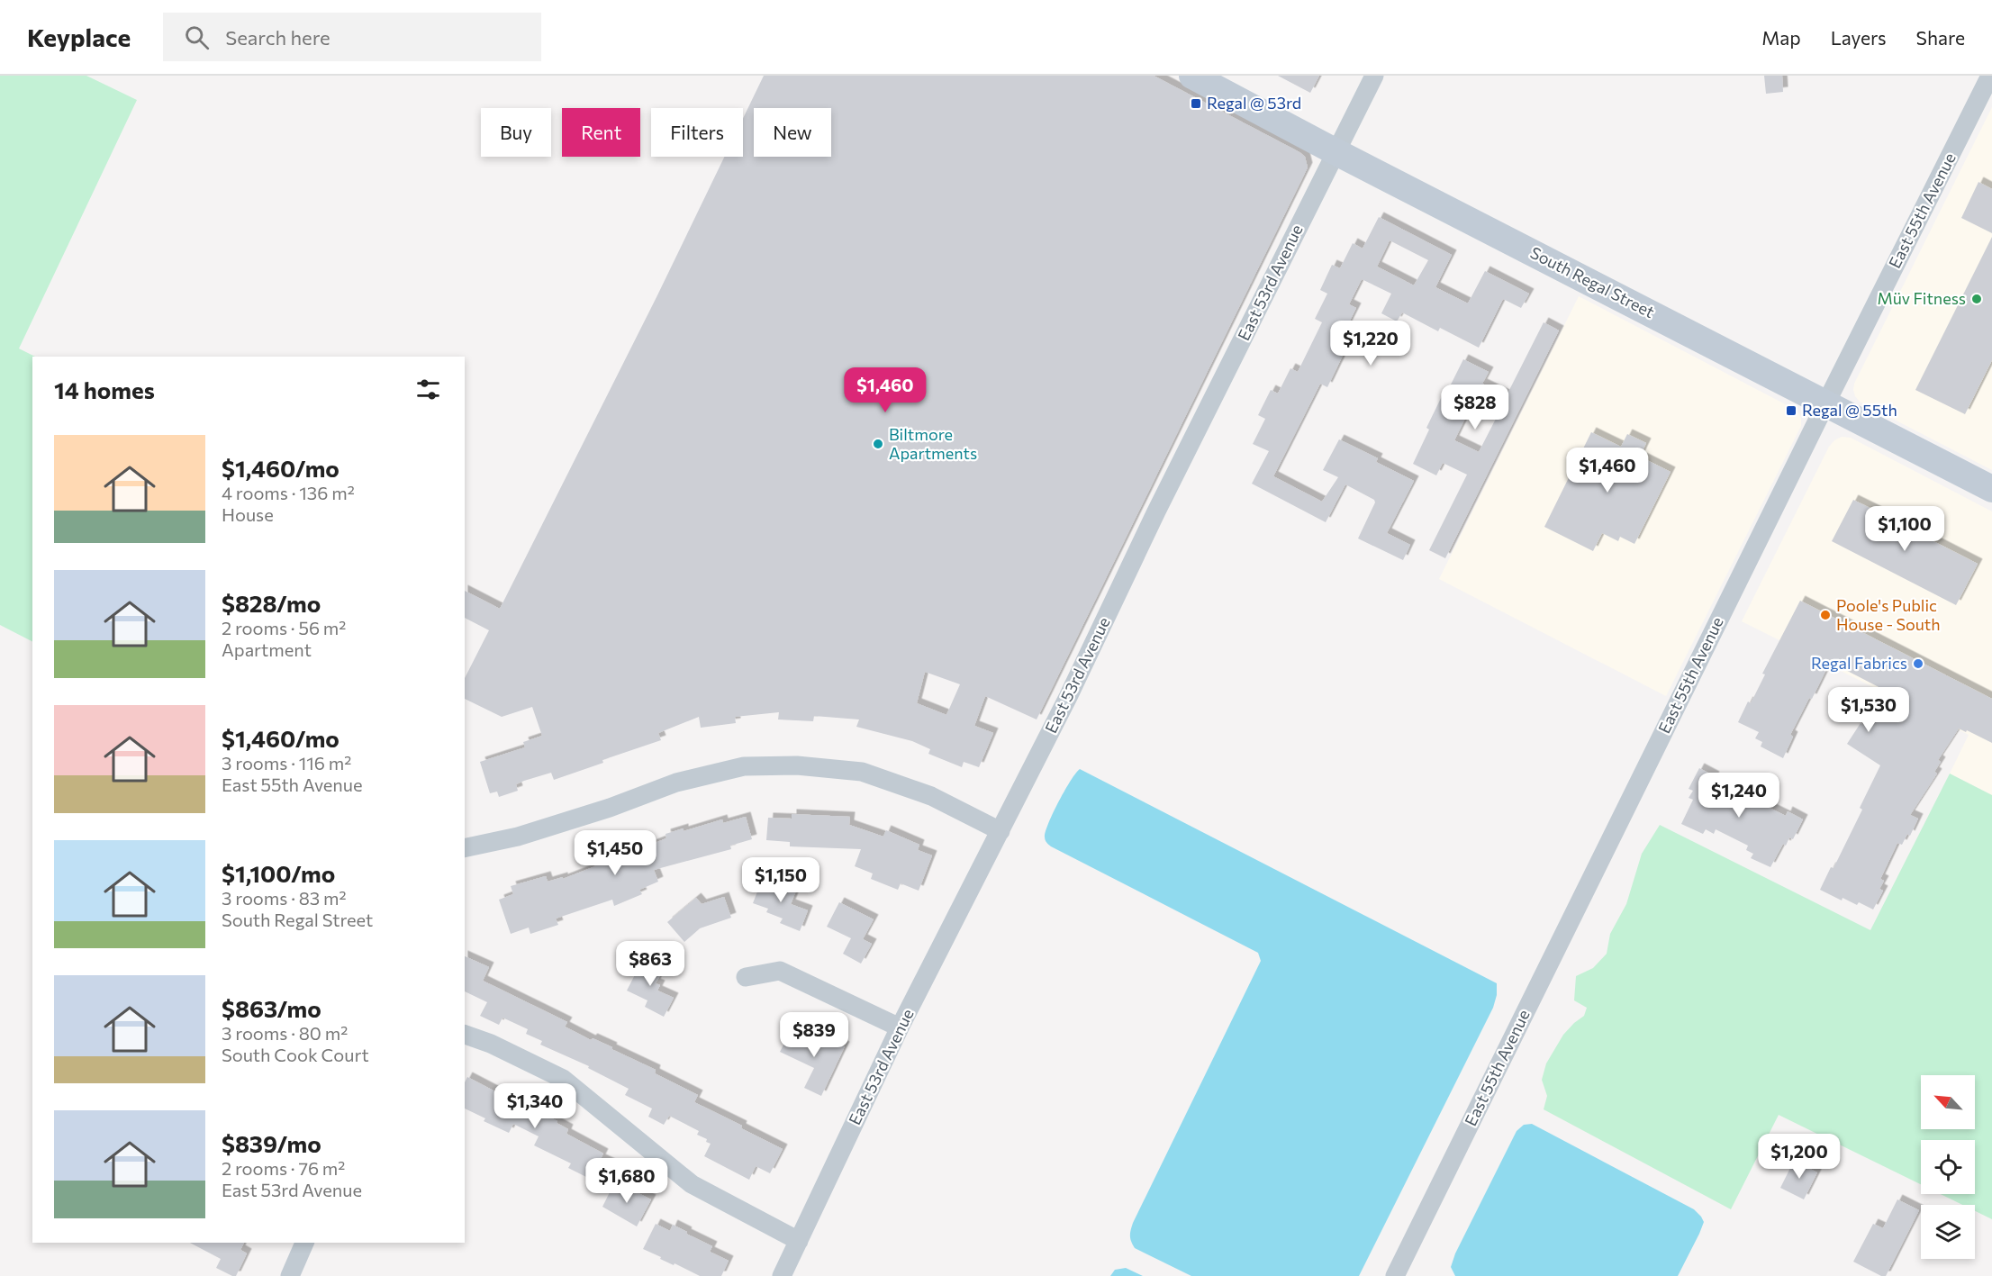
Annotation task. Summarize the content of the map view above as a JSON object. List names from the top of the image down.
{
  "streets": {
    "main road": ["South Regal Street"],
    "street": ["East 55th Avenue", "East 53rd Avenue"]
  },
  "crossings": [
    ["East 55th Avenue", "South Regal Street"],
    ["East 53rd Avenue", "South Regal Street"]
  ],
  "places": {
    "transit": ["Regal @ 53rd", "Regal @ 55th"],
    "other": [
      "Müv Fitness",
      "Biltmore Apartments",
      "Poole's Public House - South",
      "Regal Fabrics"
    ]
  },
  "north": "top left",
  "page": {
    "header": "Keyplace",
    "search": "Search here",
    "nav": ["Map", "Layers", "Share"],
    "chip": [
      "Buy",
      "Rent",
      "Filters",
      "New"
    ],
    "price": [
      "$1,220",
      "$1,460",
      "$828",
      "$1,460",
      "$1,100",
      "$1,530",
      "$1,240",
      "$1,450",
      "$1,150",
      "$863",
      "$839",
      "$1,340",
      "$1,200",
      "$1,680"
    ],
    "heading": "14 homes",
    "list": [
      {
        "name": "$1,460/mo",
        "note": "4 rooms · 136 m² · House"
      },
      {
        "name": "$828/mo",
        "note": "2 rooms · 56 m² · Apartment"
      },
      {
        "name": "$1,460/mo",
        "note": "3 rooms · 116 m² · East 55th Avenue"
      },
      {
        "name": "$1,100/mo",
        "note": "3 rooms · 83 m² · South Regal Street"
      },
      {
        "name": "$863/mo",
        "note": "3 rooms · 80 m² · South Cook Court"
      },
      {
        "name": "$839/mo",
        "note": "2 rooms · 76 m² · East 53rd Avenue"
      }
    ]
  }
}
